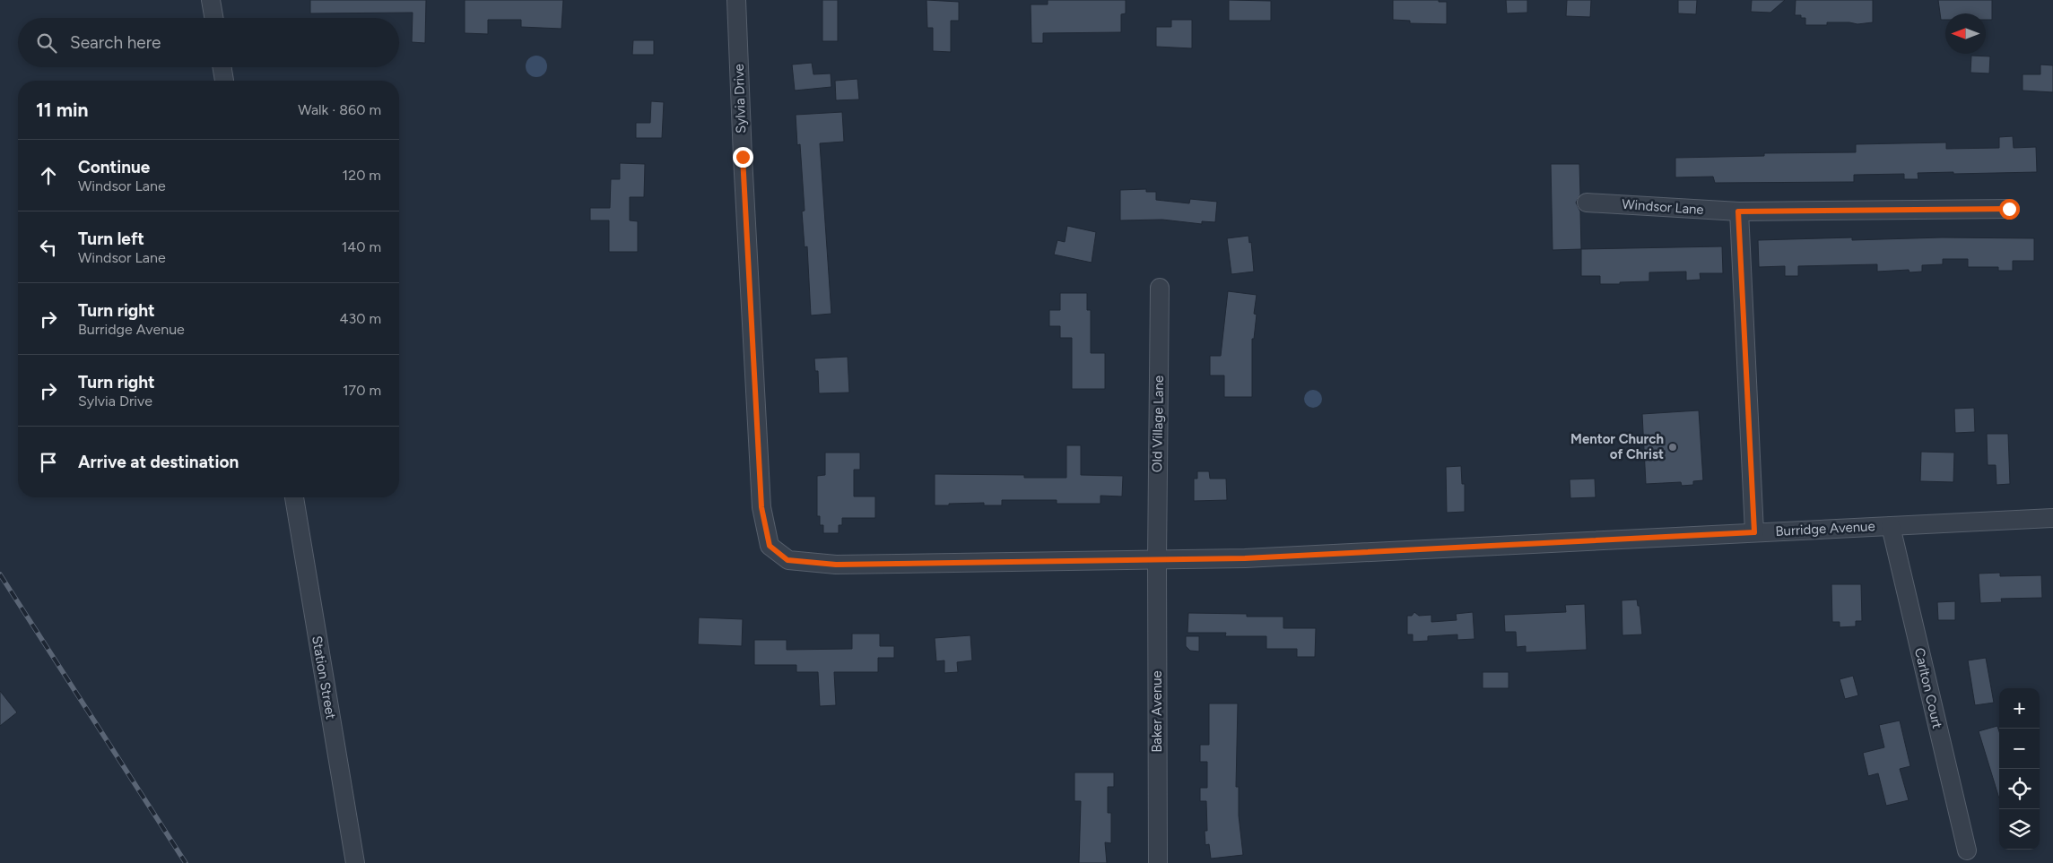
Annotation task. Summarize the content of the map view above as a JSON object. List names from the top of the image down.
{
  "streets": {
    "street": [
      "Sylvia Drive",
      "Windsor Lane",
      "Old Village Lane",
      "Burridge Avenue",
      "Station Street",
      "Carlton Court",
      "Baker Avenue"
    ]
  },
  "crossings": [
    ["Sylvia Drive", "Burridge Avenue"],
    ["Old Village Lane", "Burridge Avenue"],
    ["Old Village Lane", "Baker Avenue"],
    ["Burridge Avenue", "Carlton Court"],
    ["Burridge Avenue", "Baker Avenue"]
  ],
  "places": ["Mentor Church of Christ"],
  "north": "left",
  "page": {
    "search": "Search here",
    "heading": ["11 min", "Walk · 860 m"],
    "list": [
      ["Continue", "Windsor Lane", "120 m"],
      ["Turn left", "Windsor Lane", "140 m"],
      ["Turn right", "Burridge Avenue", "430 m"],
      ["Turn right", "Sylvia Drive", "170 m"],
      "Arrive at destination"
    ],
    "map_buttons": ["+", "−"]
  }
}
